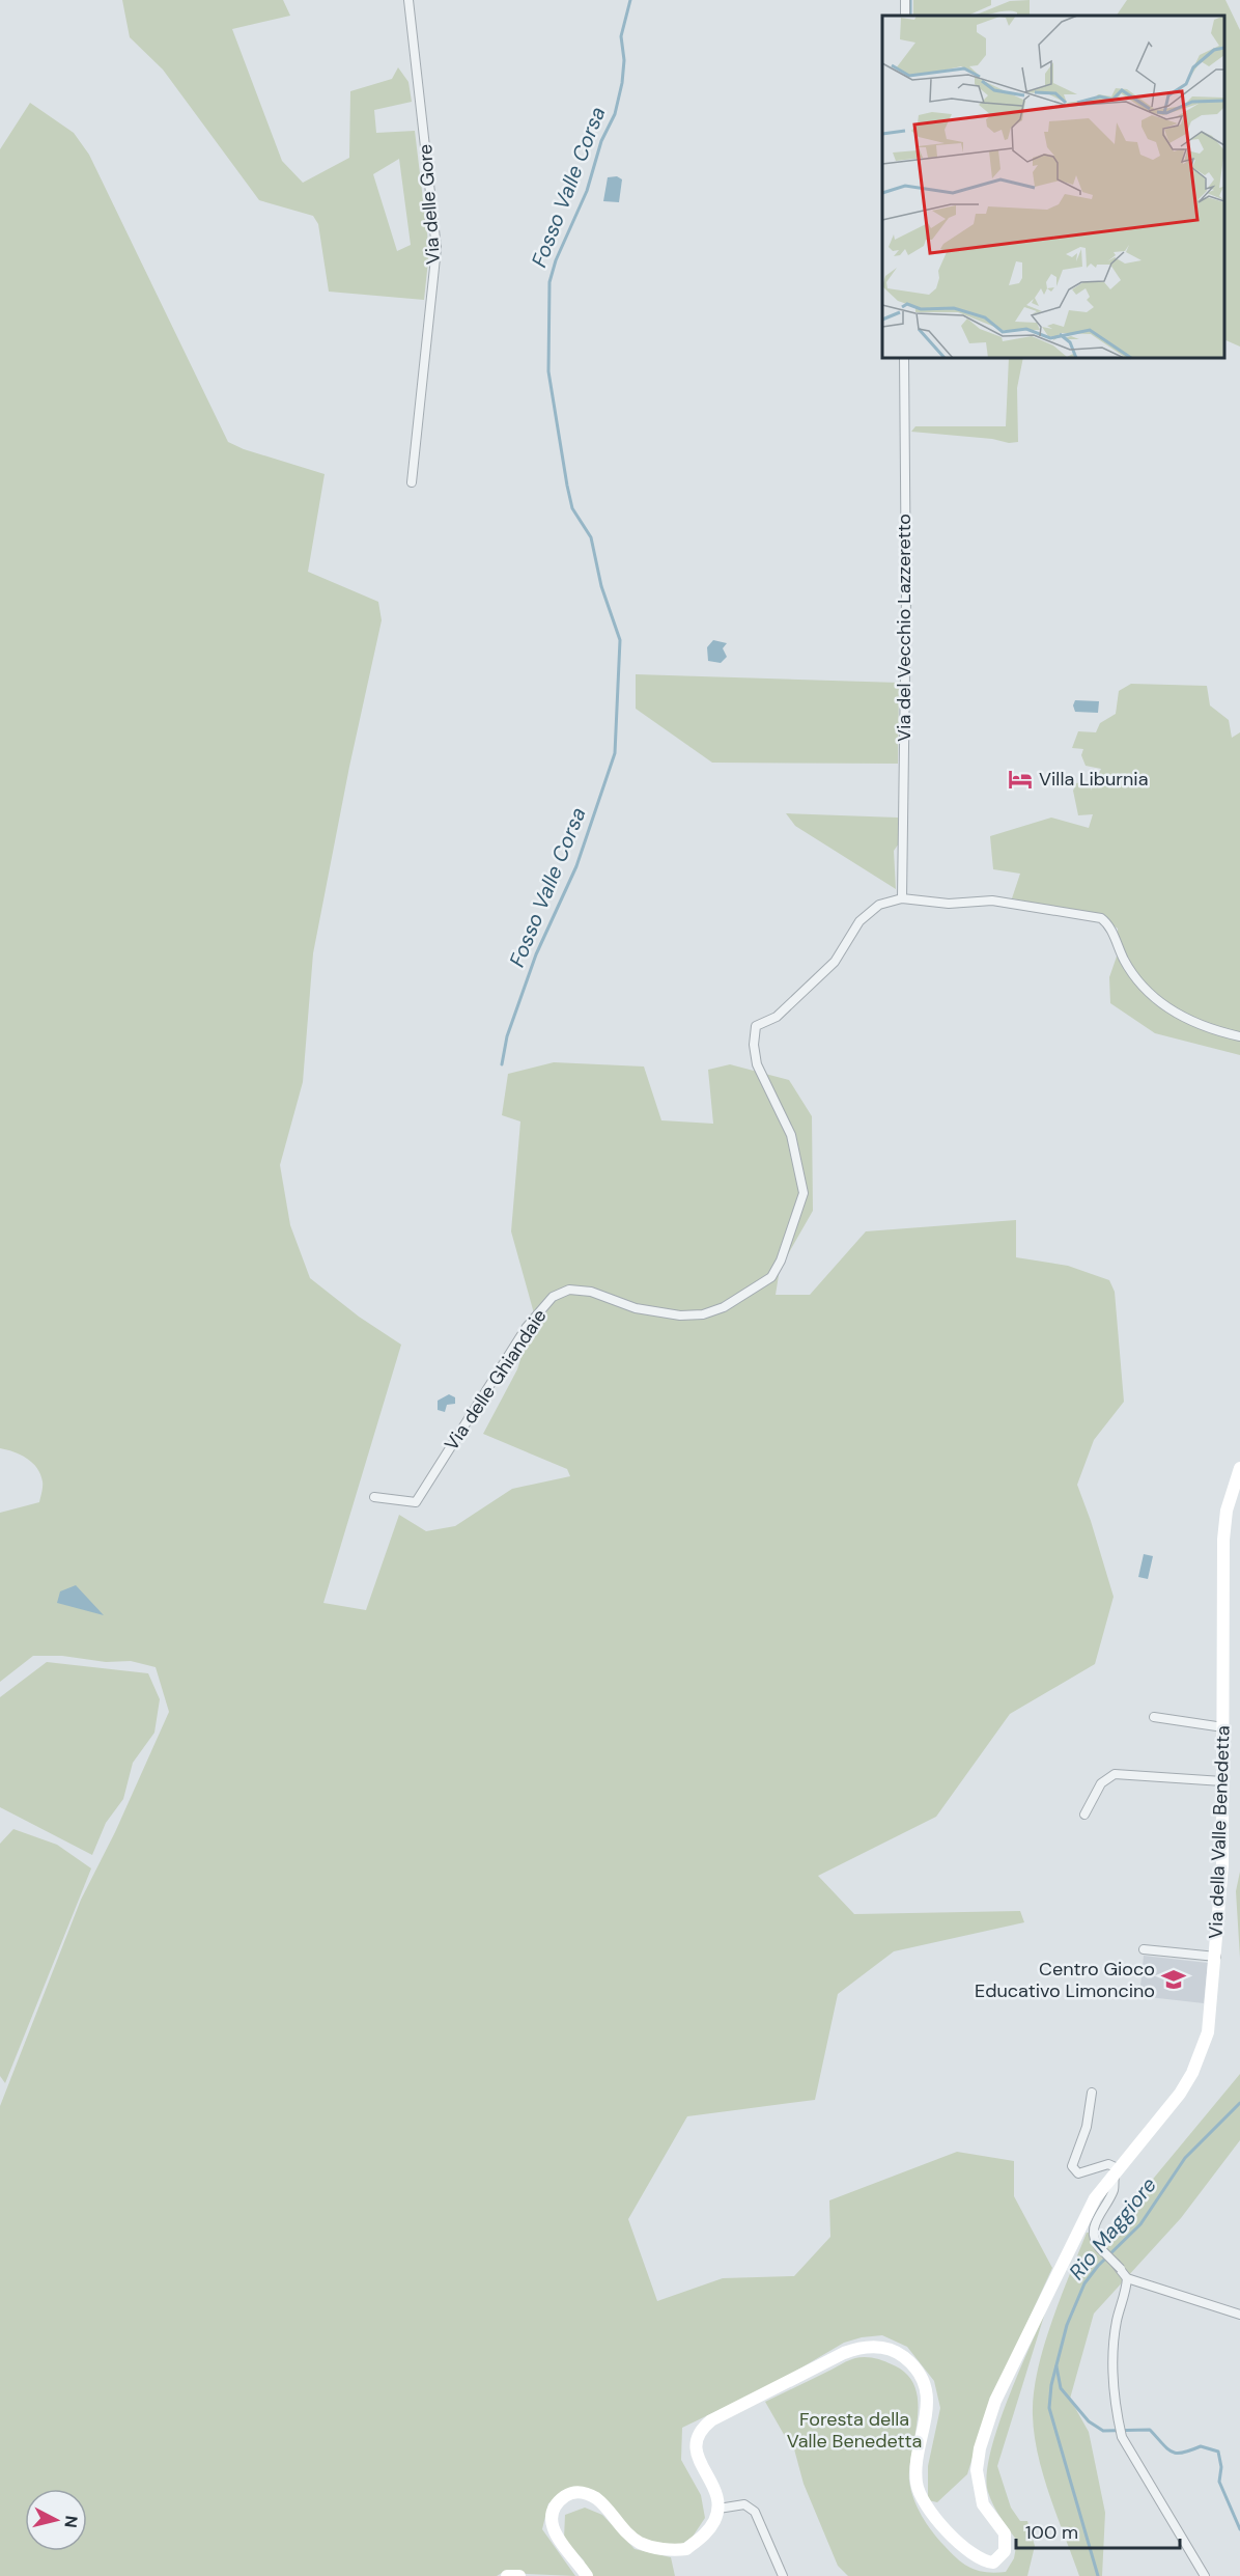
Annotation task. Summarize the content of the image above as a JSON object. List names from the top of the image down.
{
  "streets": {
    "main road": ["Via della Valle Benedetta"],
    "street": ["Via delle Gore", "Via del Vecchio Lazzeretto", "Via delle Ghiandaie"]
  },
  "crossings": [
    ["Via del Vecchio Lazzeretto", "Via delle Ghiandaie"]
  ],
  "water": ["Fosso Valle Corsa", "Rio Maggiore"],
  "parks": ["Foresta della Valle Benedetta"],
  "places": {
    "hotel": ["Villa Liburnia"],
    "school or university": ["Centro Gioco Educativo Limoncino"]
  },
  "scale_bar": "100 m",
  "north": "right"
}
